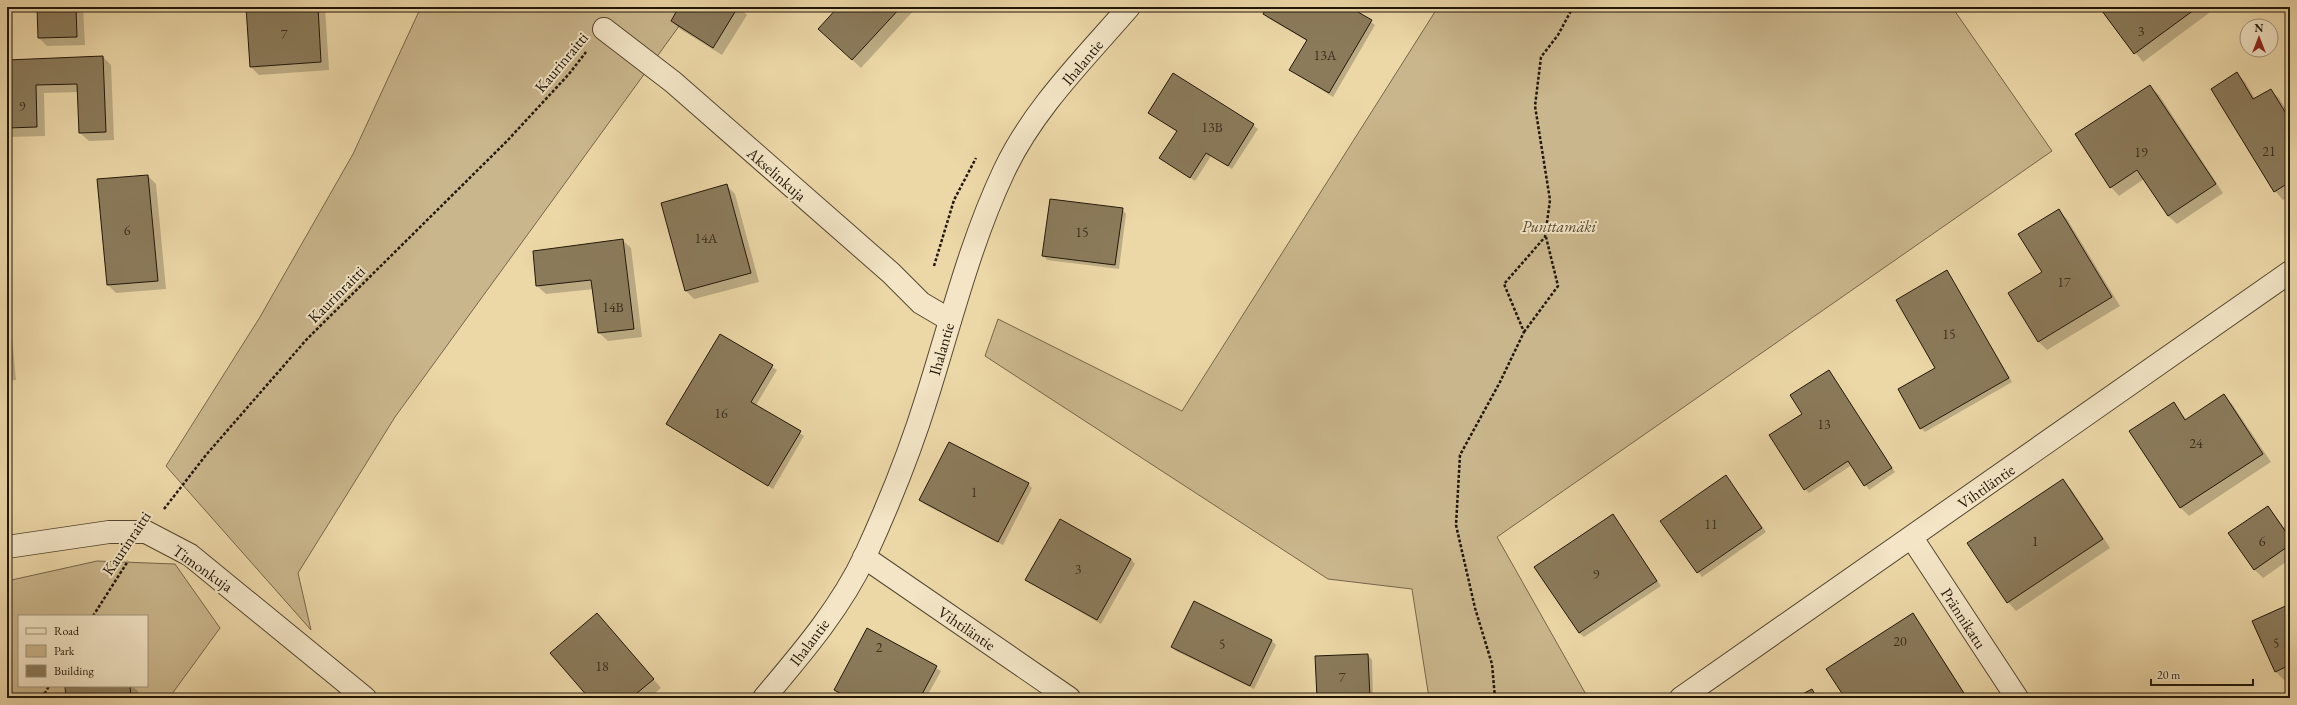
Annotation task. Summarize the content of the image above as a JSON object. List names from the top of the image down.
{
  "streets": {
    "street": [
      "Ihalantie",
      "Akselinkuja",
      "Vihtiläntie",
      "Timonkuja",
      "Prännikatu"
    ],
    "path": ["Kaurinraitti"]
  },
  "crossings": [
    ["Kaurinraitti", "Akselinkuja"],
    ["Kaurinraitti", "Timonkuja"],
    ["Ihalantie", "Akselinkuja"],
    ["Ihalantie", "Vihtiläntie"],
    ["Vihtiläntie", "Prännikatu"]
  ],
  "parks": ["Punttamäki"],
  "house_numbers": [
    "3",
    "7",
    "13A",
    "9",
    "13B",
    "21",
    "19",
    "6",
    "15",
    "14A",
    "17",
    "14B",
    "15",
    "16",
    "13",
    "24",
    "1",
    "11",
    "1",
    "6",
    "3",
    "9",
    "20",
    "5",
    "5",
    "2",
    "18",
    "7"
  ],
  "legend": ["Road", "Park", "Building"],
  "scale_bar": "20 m",
  "north": "top"
}
